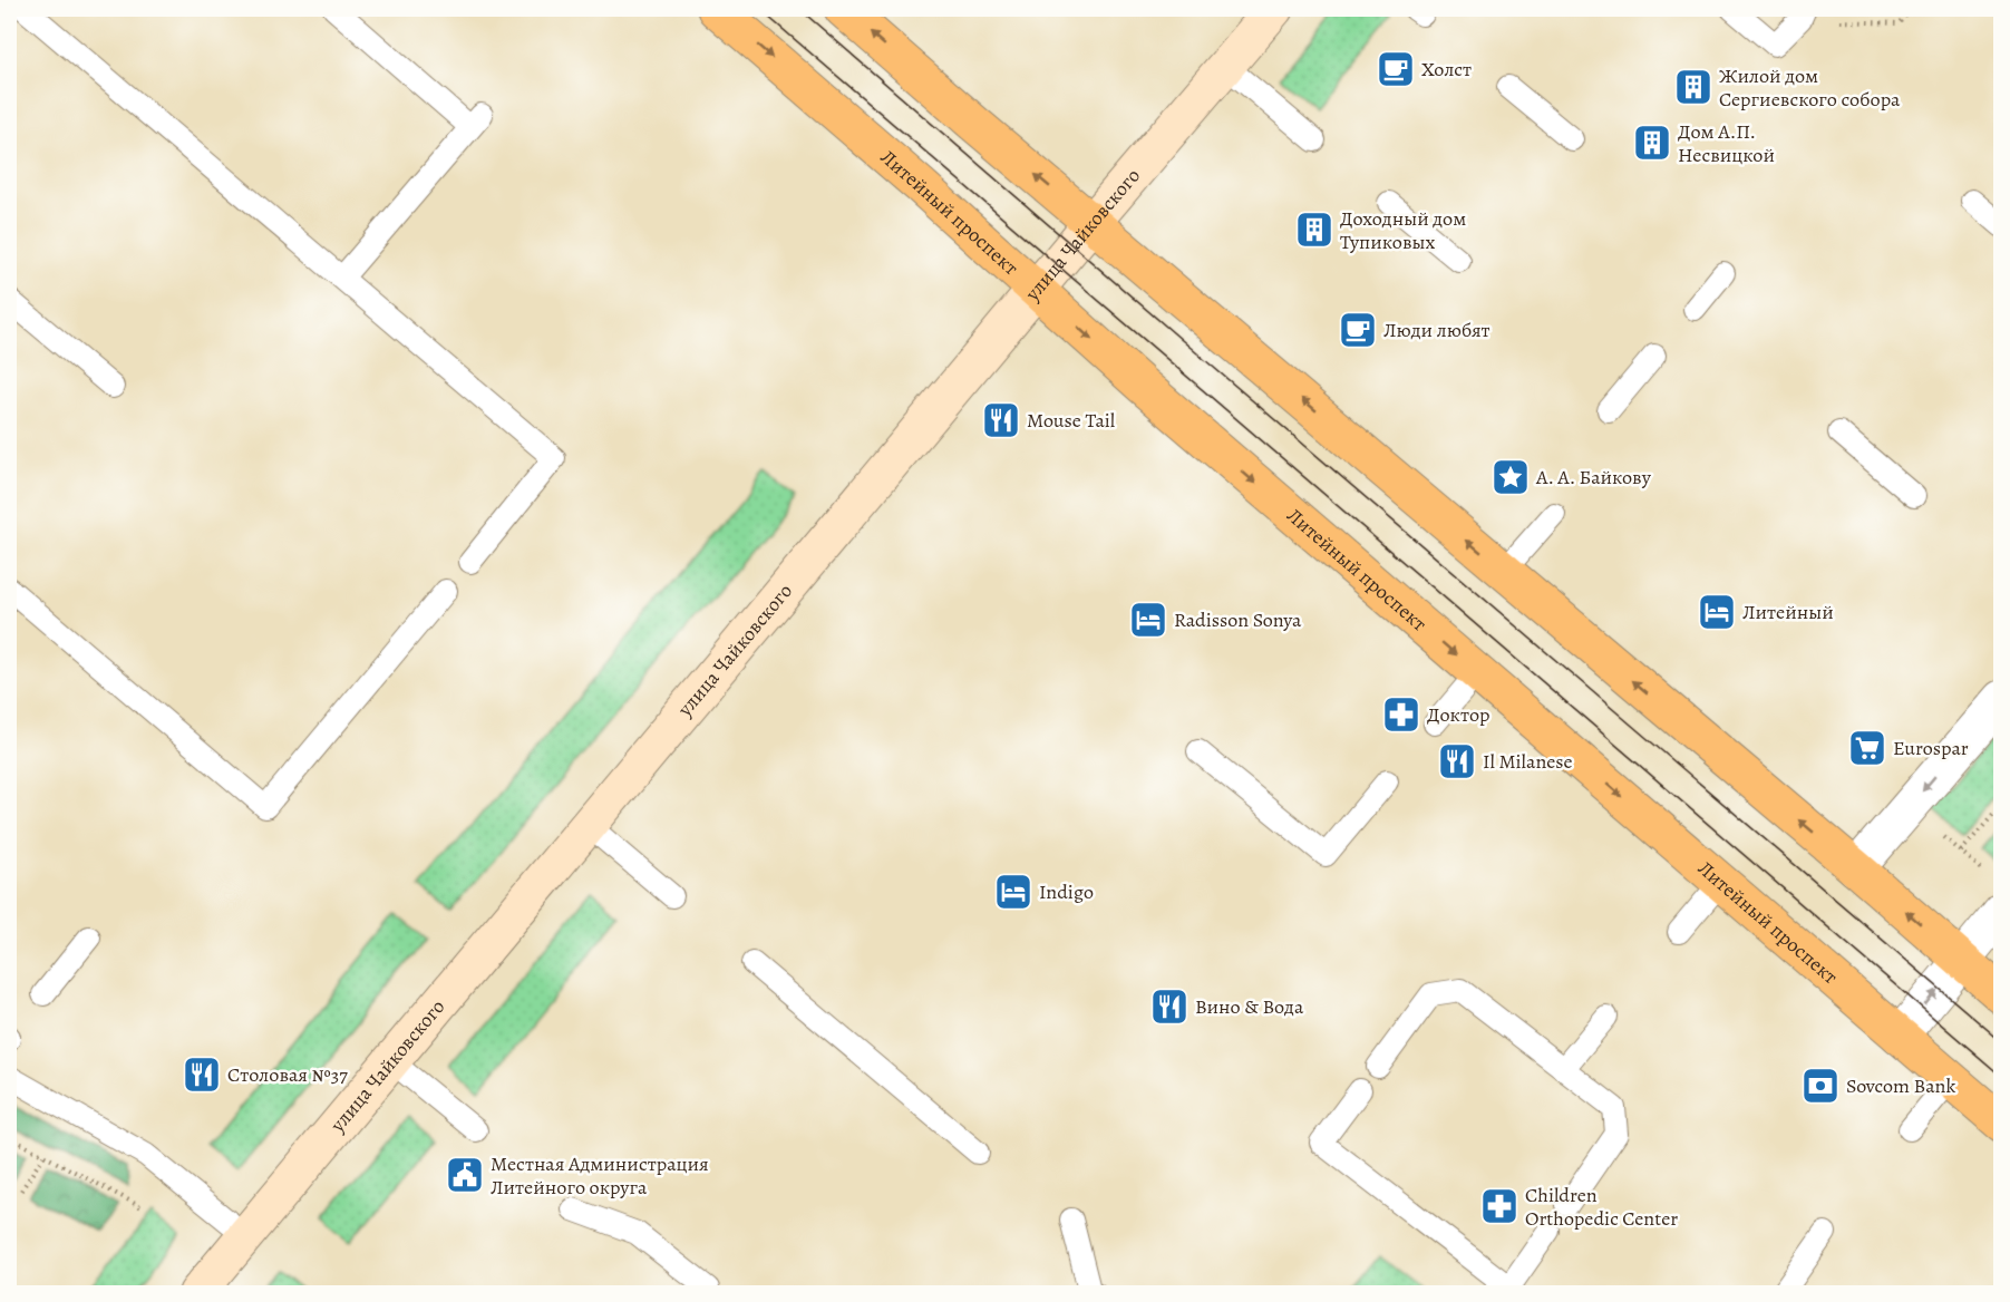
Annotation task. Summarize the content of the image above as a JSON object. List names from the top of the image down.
{
  "streets": {
    "main road": ["Литейный проспект"],
    "street": ["улица Чайковского"]
  },
  "crossings": [
    ["Литейный проспект", "улица Чайковского"]
  ],
  "places": {
    "cafe": ["Холст", "Люди любят"],
    "building": ["Жилой дом Сергиевского собора", "Дом А.П. Несвицкой", "Доходный дом Тупиковых"],
    "restaurant": [
      "Mouse Tail",
      "Il Milanese",
      "Вино & Вода",
      "Столовая №37"
    ],
    "place": ["А. А. Байкову"],
    "hotel": ["Литейный", "Radisson Sonya", "Indigo"],
    "pharmacy": ["Доктор", "Children Orthopedic Center"],
    "supermarket": ["Eurospar"],
    "bank": ["Sovcom Bank"],
    "public building": ["Местная Администрация Литейного округа"]
  }
}
